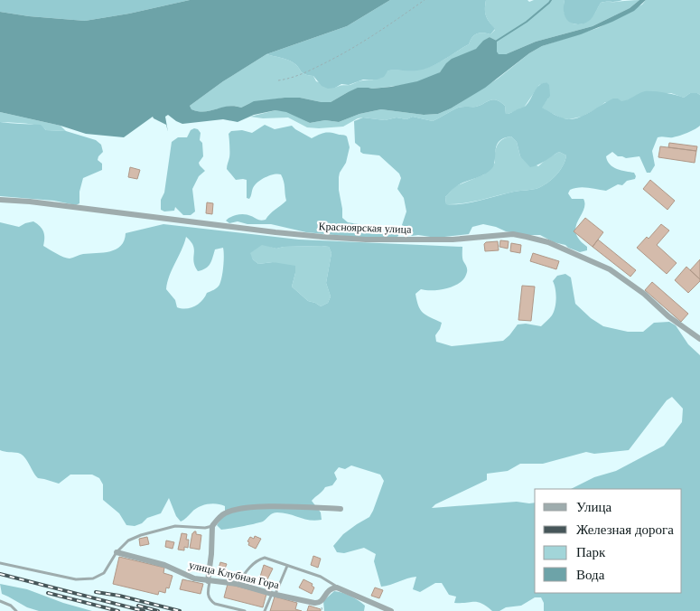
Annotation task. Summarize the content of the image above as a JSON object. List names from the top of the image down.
{
  "streets": {
    "street": ["Красноярская улица", "улица Клубная Гора"]
  },
  "legend": [
    "Улица",
    "Железная дорога",
    "Парк",
    "Вода"
  ]
}
